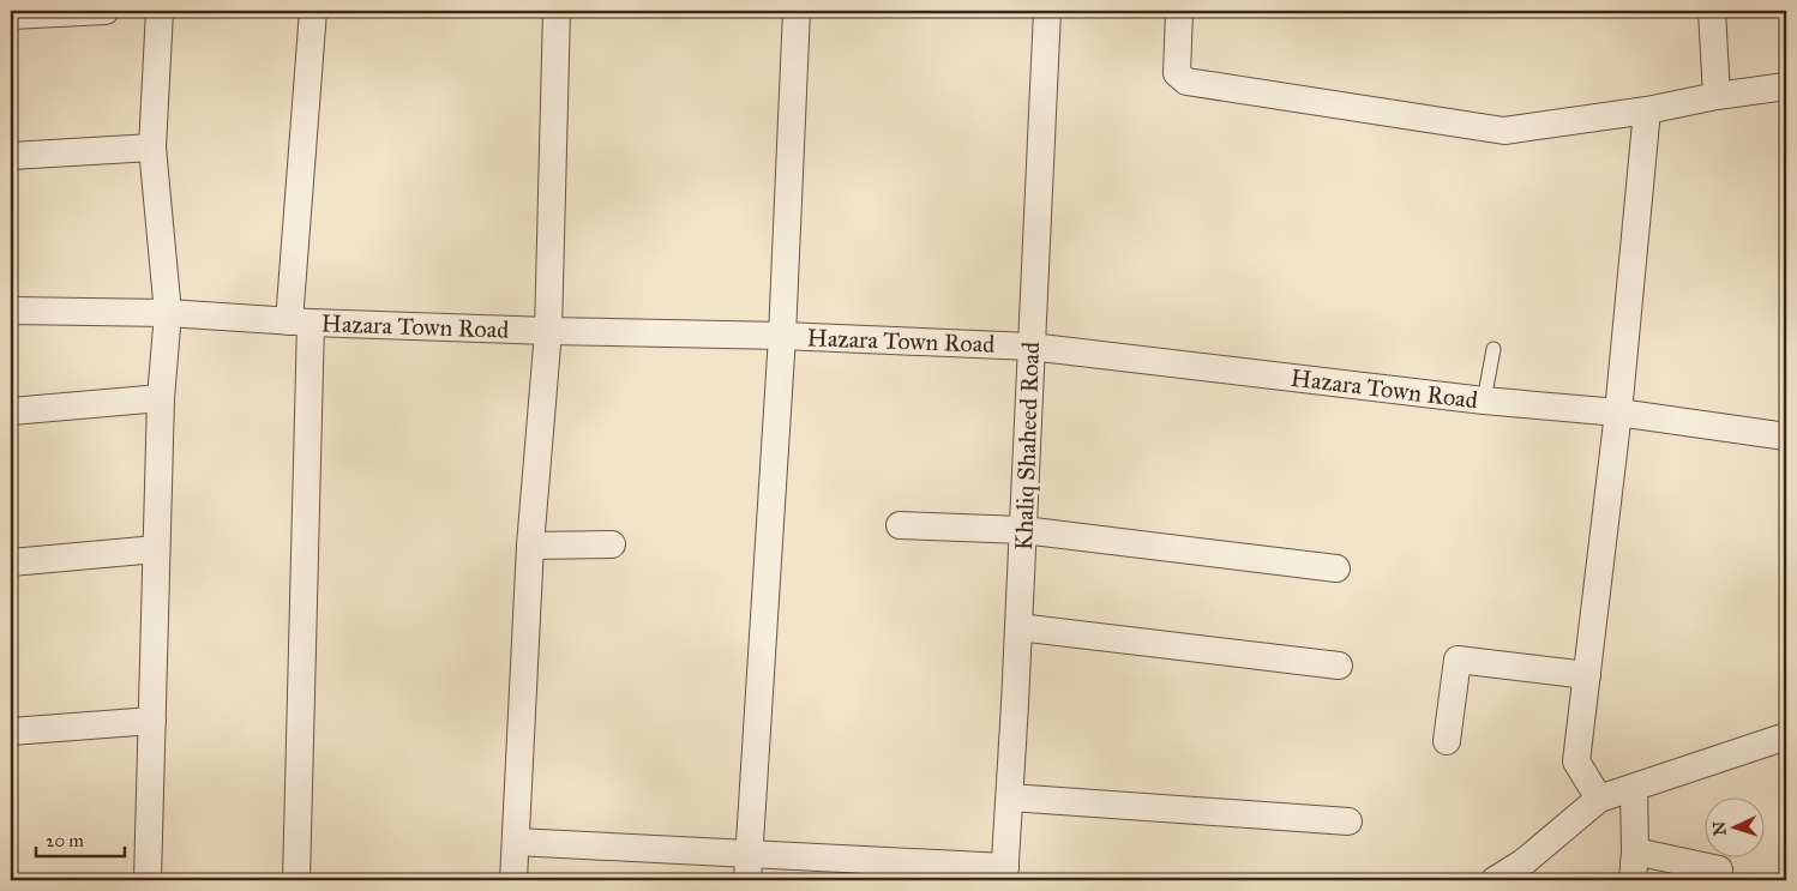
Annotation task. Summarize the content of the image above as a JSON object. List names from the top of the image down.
{
  "streets": {
    "street": ["Hazara Town Road", "Khaliq Shaheed Road"]
  },
  "crossings": [
    ["Hazara Town Road", "Khaliq Shaheed Road"]
  ],
  "scale_bar": "20 m",
  "north": "left"
}
